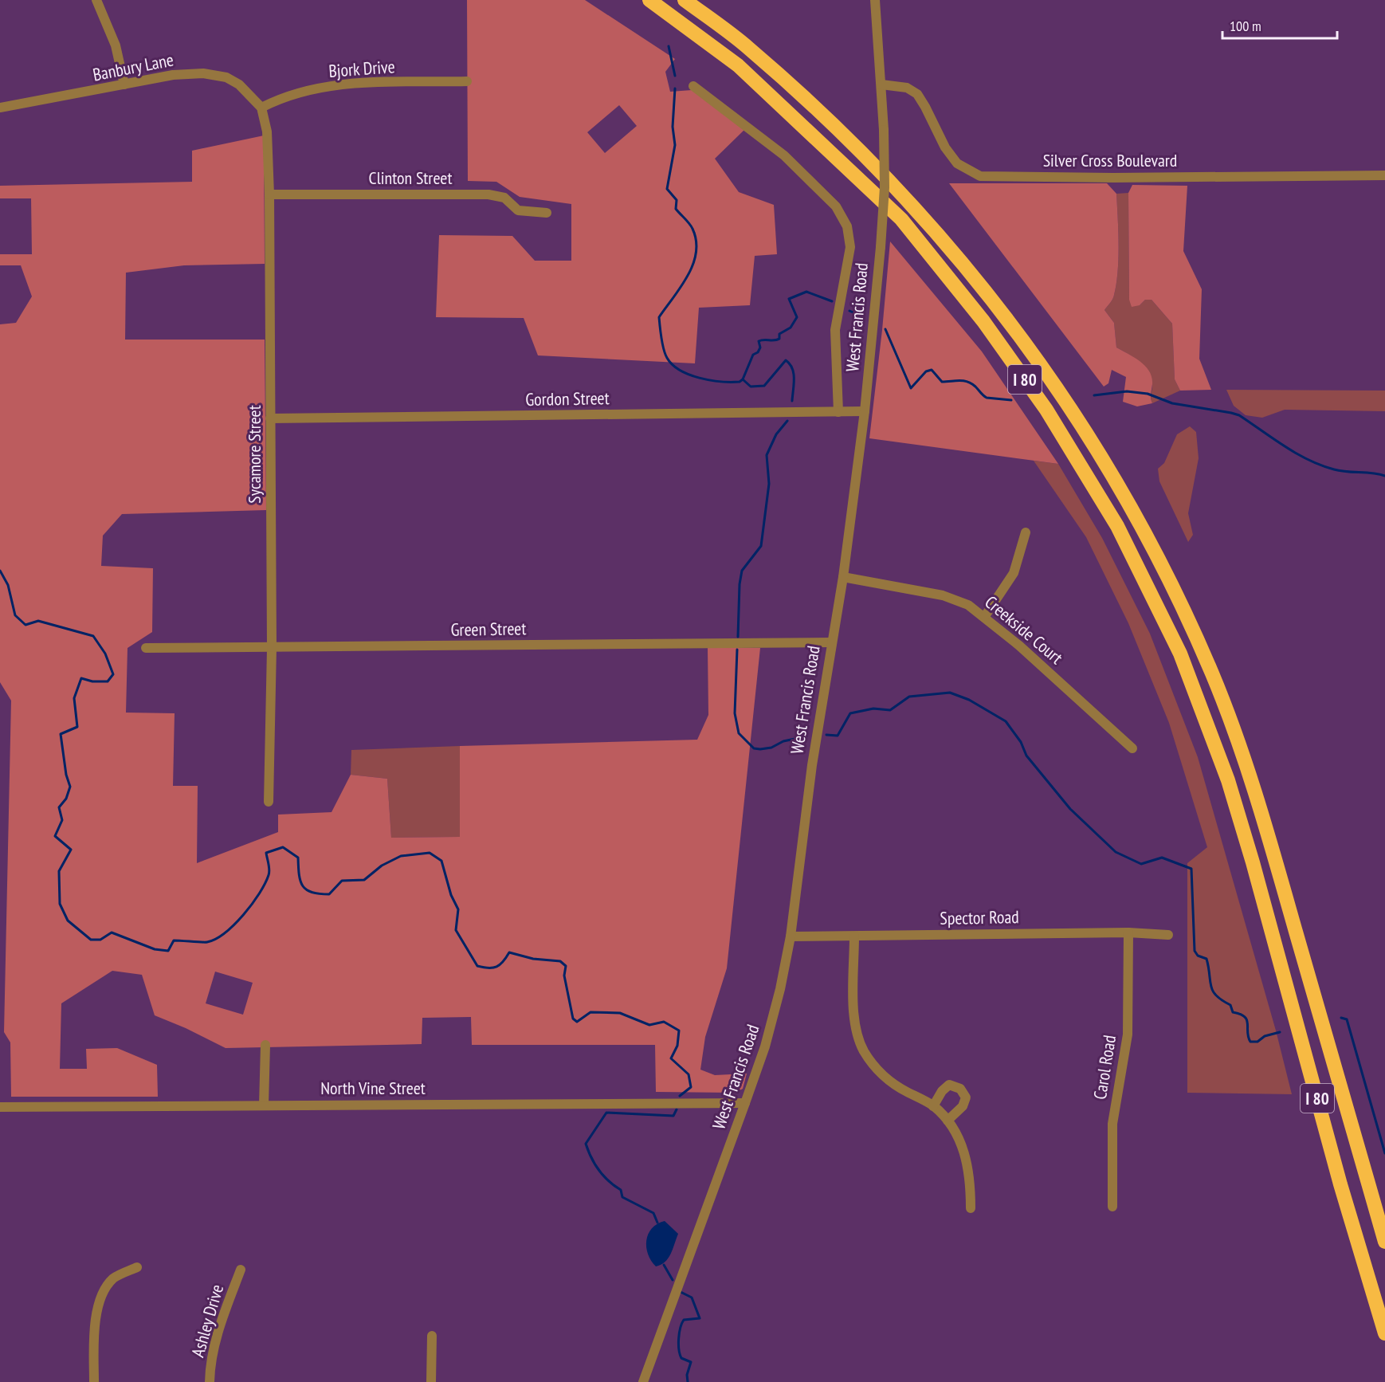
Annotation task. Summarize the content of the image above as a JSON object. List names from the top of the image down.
{
  "streets": {
    "highway": ["I 80"],
    "street": [
      "Banbury Lane",
      "Bjork Drive",
      "Silver Cross Boulevard",
      "Clinton Street",
      "West Francis Road",
      "Gordon Street",
      "Sycamore Street",
      "Green Street",
      "Creekside Court",
      "Spector Road",
      "Carol Road",
      "North Vine Street",
      "Ashley Drive"
    ]
  },
  "crossings": [
    ["Banbury Lane", "Bjork Drive"],
    ["Banbury Lane", "Sycamore Street"],
    ["Bjork Drive", "Sycamore Street"],
    ["Silver Cross Boulevard", "West Francis Road"],
    ["Clinton Street", "Sycamore Street"],
    ["West Francis Road", "Gordon Street"],
    ["West Francis Road", "Green Street"],
    ["West Francis Road", "Creekside Court"],
    ["West Francis Road", "Spector Road"],
    ["West Francis Road", "North Vine Street"],
    ["Gordon Street", "Sycamore Street"],
    ["Sycamore Street", "Green Street"],
    ["Spector Road", "Carol Road"]
  ],
  "scale_bar": "100 m"
}
